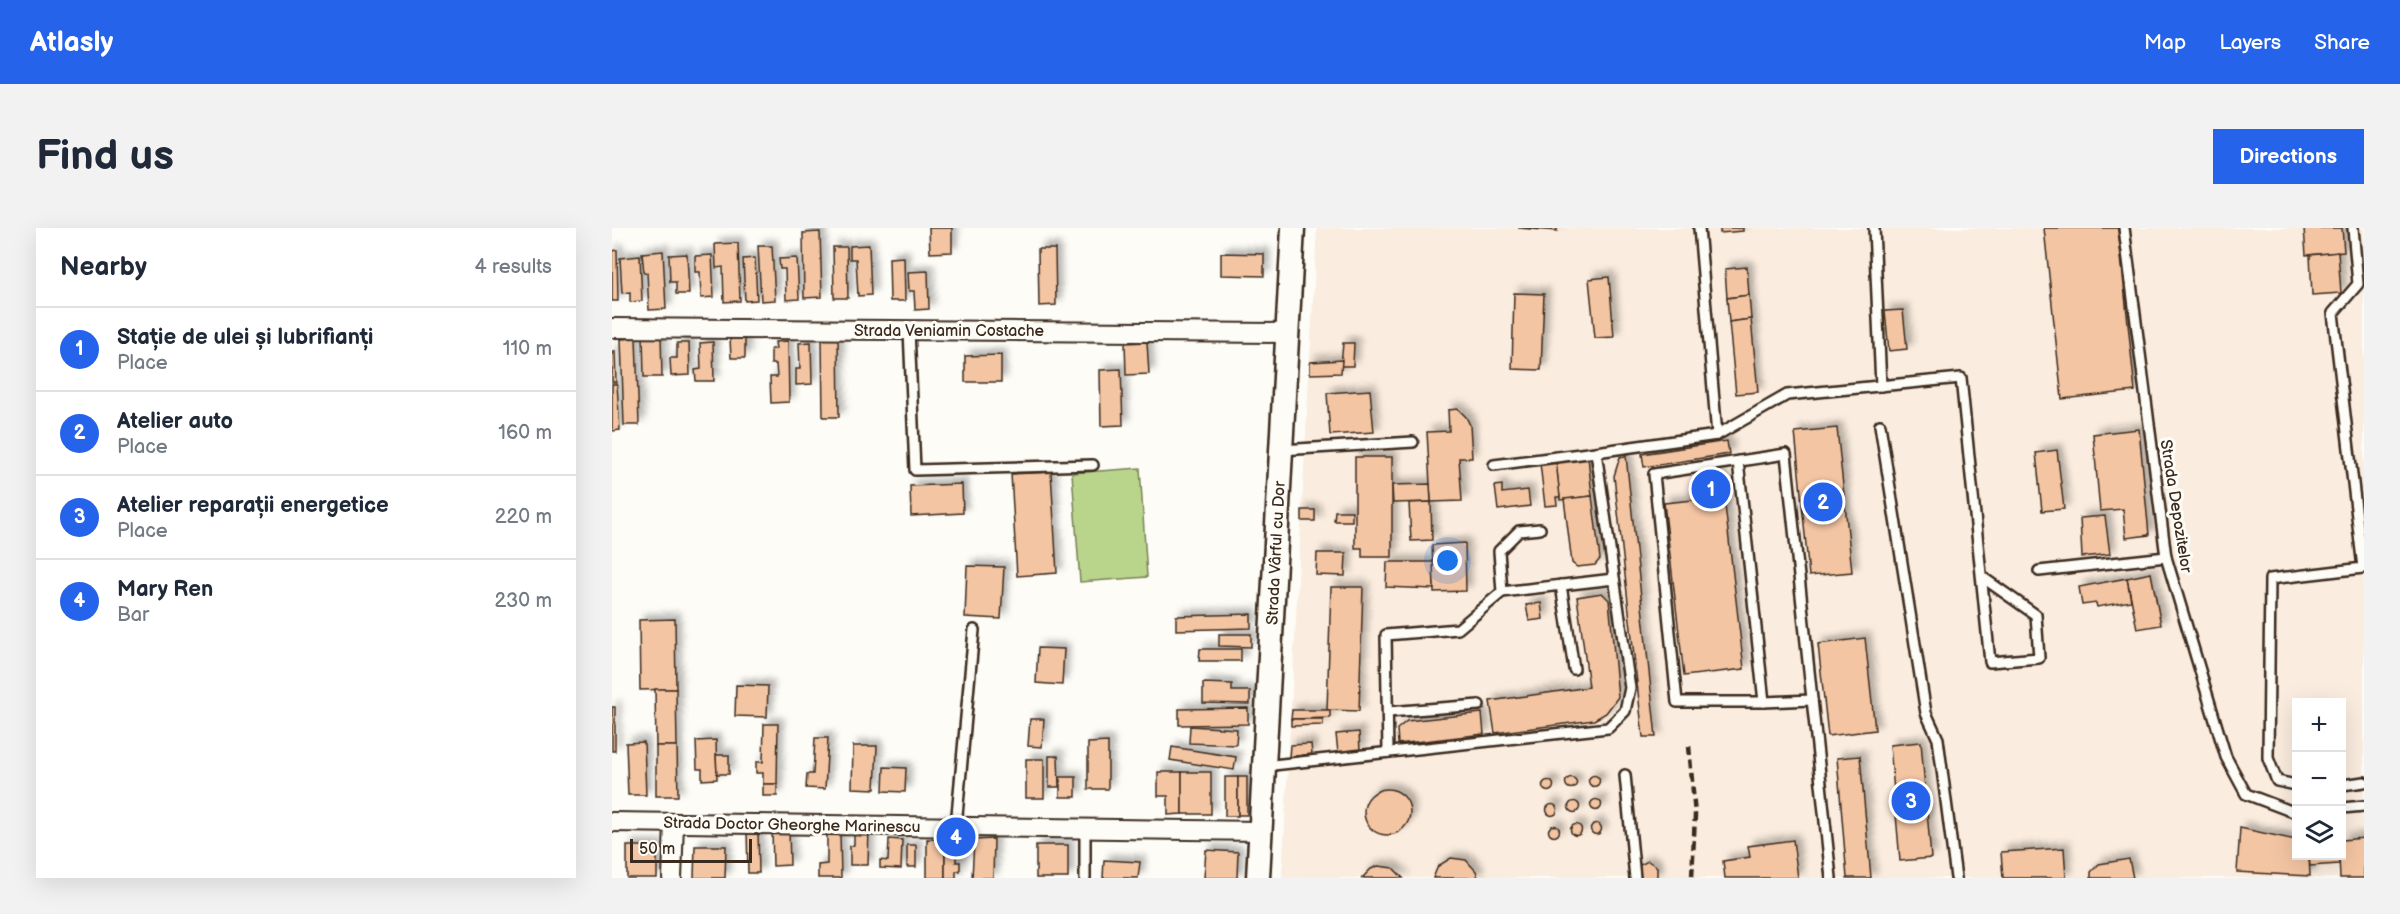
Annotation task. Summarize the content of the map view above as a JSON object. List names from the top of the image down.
{
  "streets": {
    "street": ["Strada Veniamin Costache", "Strada Vârful cu Dor", "Strada Doctor Gheorghe Marinescu"],
    "lane": ["Strada Depozitelor"]
  },
  "crossings": [
    ["Strada Veniamin Costache", "Strada Vârful cu Dor"],
    ["Strada Vârful cu Dor", "Strada Doctor Gheorghe Marinescu"]
  ],
  "scale_bar": "50 m",
  "page": {
    "header": "Atlasly",
    "nav": ["Map", "Layers", "Share"],
    "buttons": "Directions",
    "title": "Find us",
    "heading": ["Nearby", "4 results"],
    "list": [
      {
        "mark": "1",
        "name": "Stație de ulei și lubrifianți",
        "note": "Place",
        "value": "110 m"
      },
      {
        "mark": "2",
        "name": "Atelier auto",
        "note": "Place",
        "value": "160 m"
      },
      {
        "mark": "3",
        "name": "Atelier reparații energetice",
        "note": "Place",
        "value": "220 m"
      },
      {
        "mark": "4",
        "name": "Mary Ren",
        "note": "Bar",
        "value": "230 m"
      }
    ],
    "pins": [
      "1",
      "2",
      "3",
      "4"
    ],
    "map_buttons": ["+", "−"],
    "scale": "50 m"
  }
}
